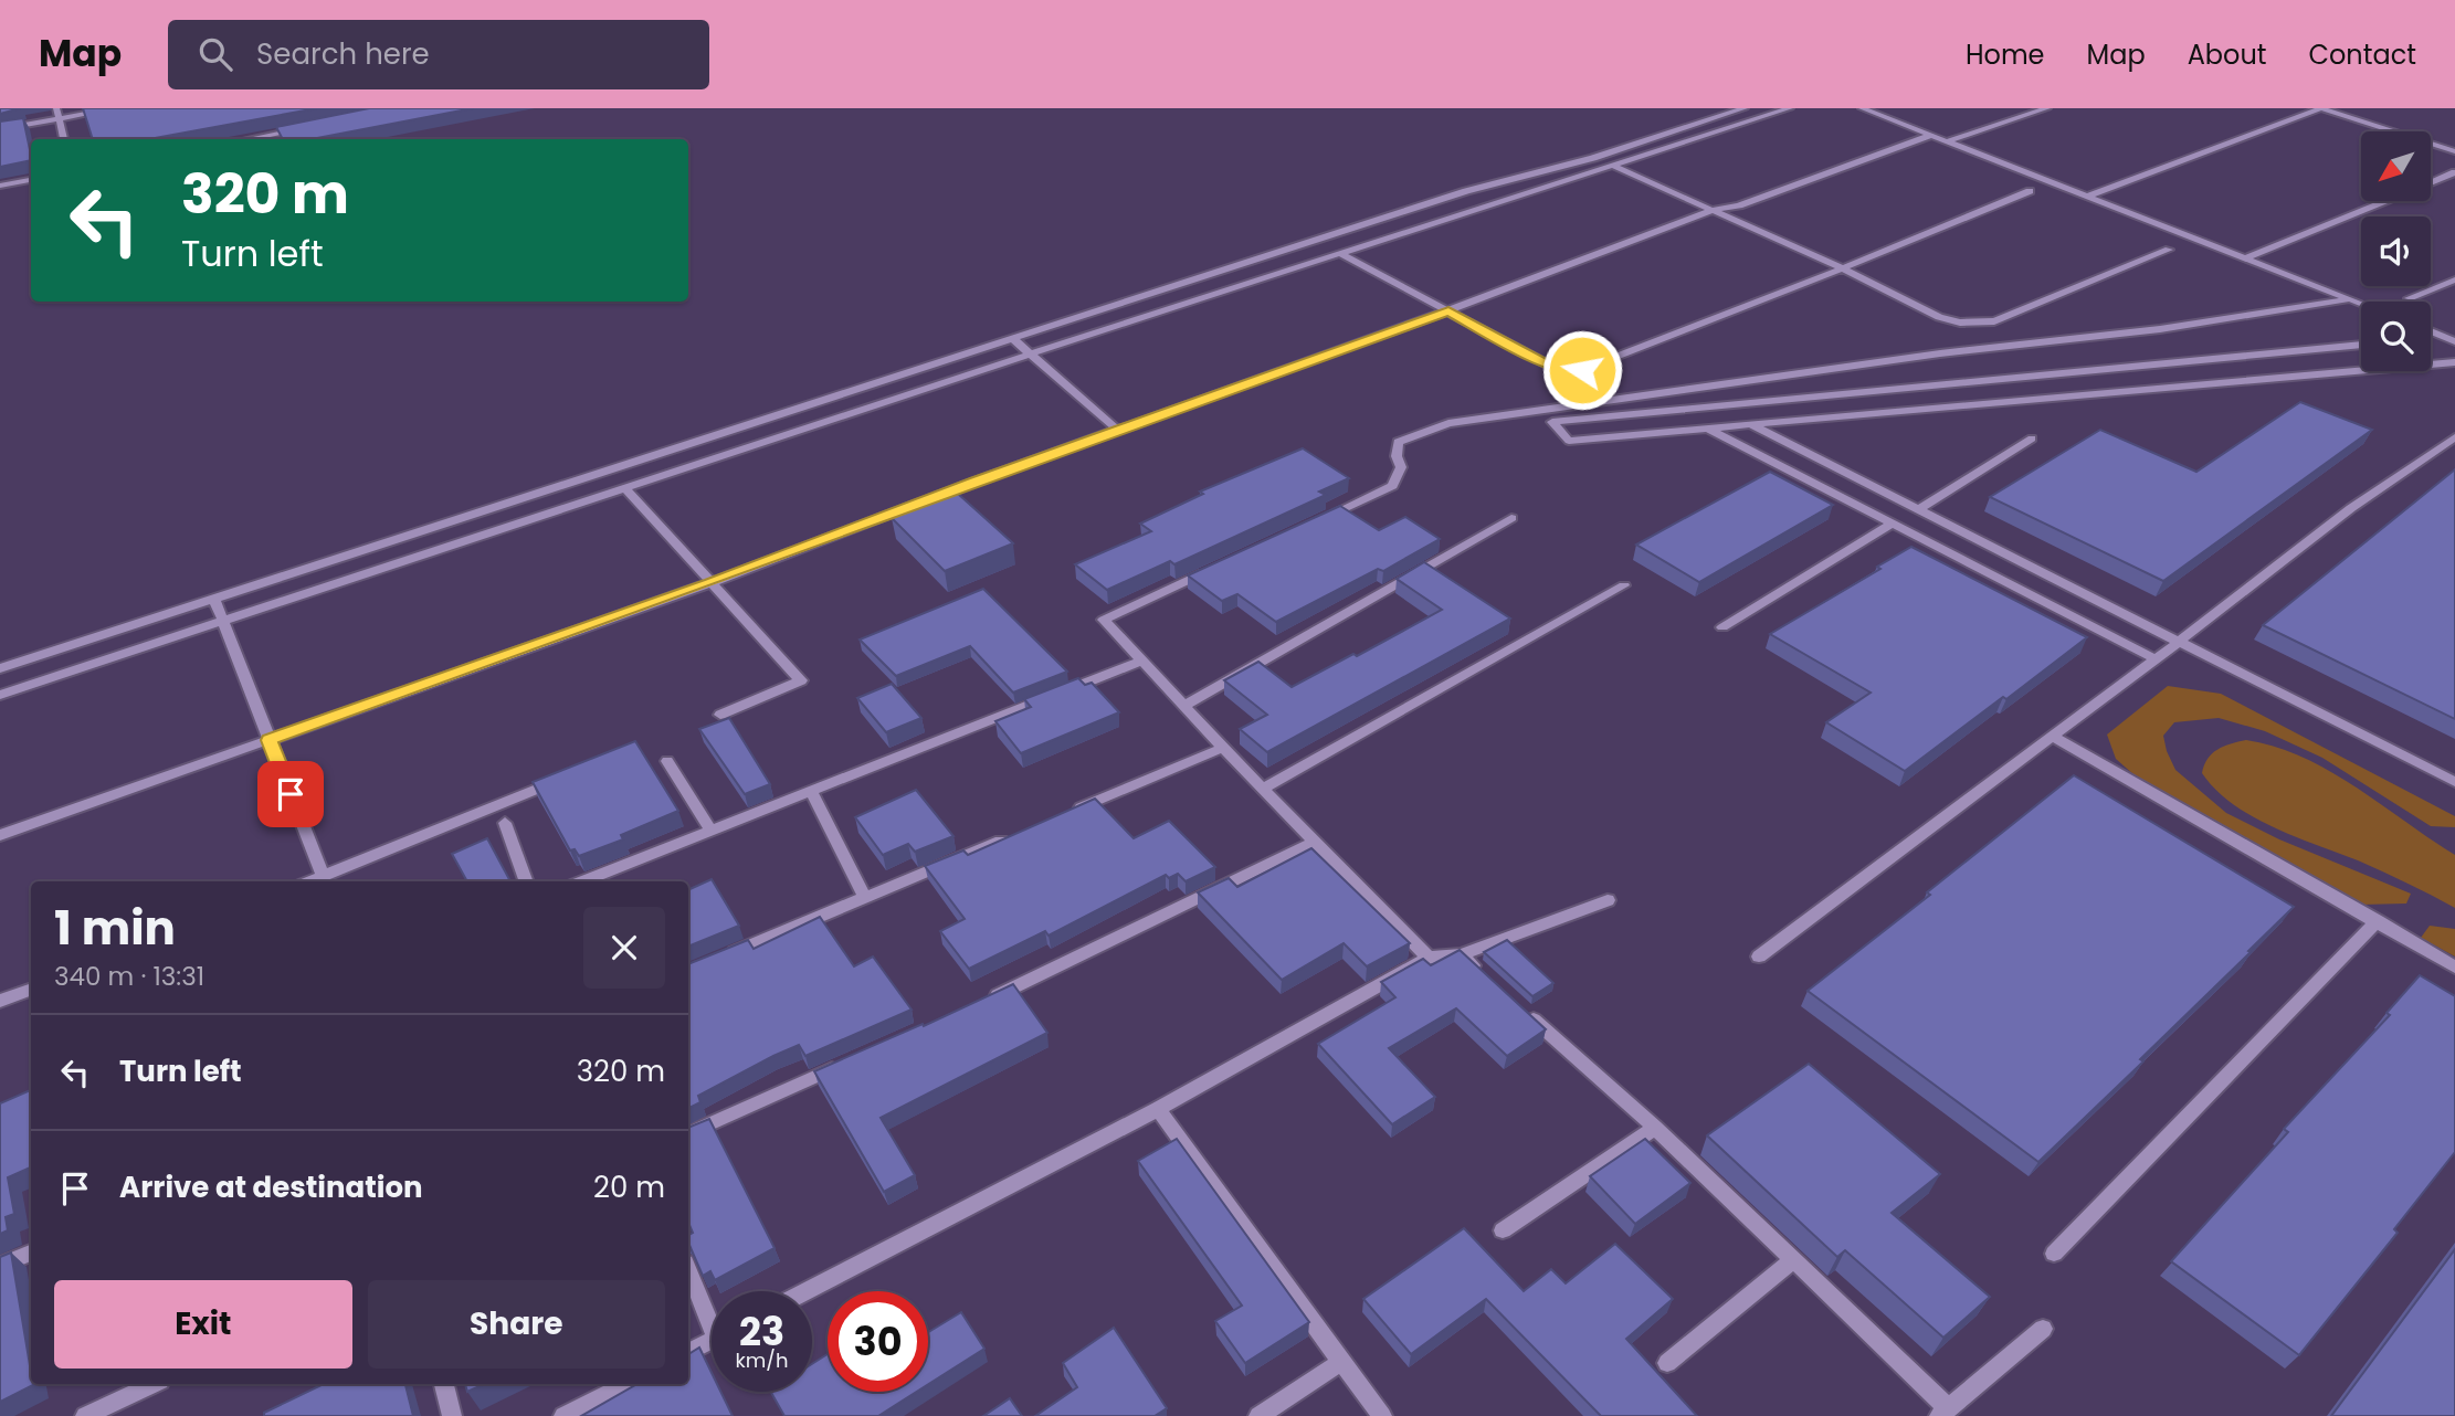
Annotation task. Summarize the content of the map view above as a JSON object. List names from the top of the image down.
{
  "north": "bottom left",
  "page": {
    "header": "Map",
    "search": "Search here",
    "nav": [
      "Home",
      "Map",
      "About",
      "Contact"
    ],
    "turn": ["320 m", "Turn left"],
    "heading": ["1 min", "340 m · 13:31"],
    "list": [
      {
        "name": "Turn left",
        "value": "320 m"
      },
      {
        "name": "Arrive at destination",
        "value": "20 m"
      }
    ],
    "buttons": ["Exit", "Share"],
    "speed": "23 km/h",
    "limit": "30"
  }
}
